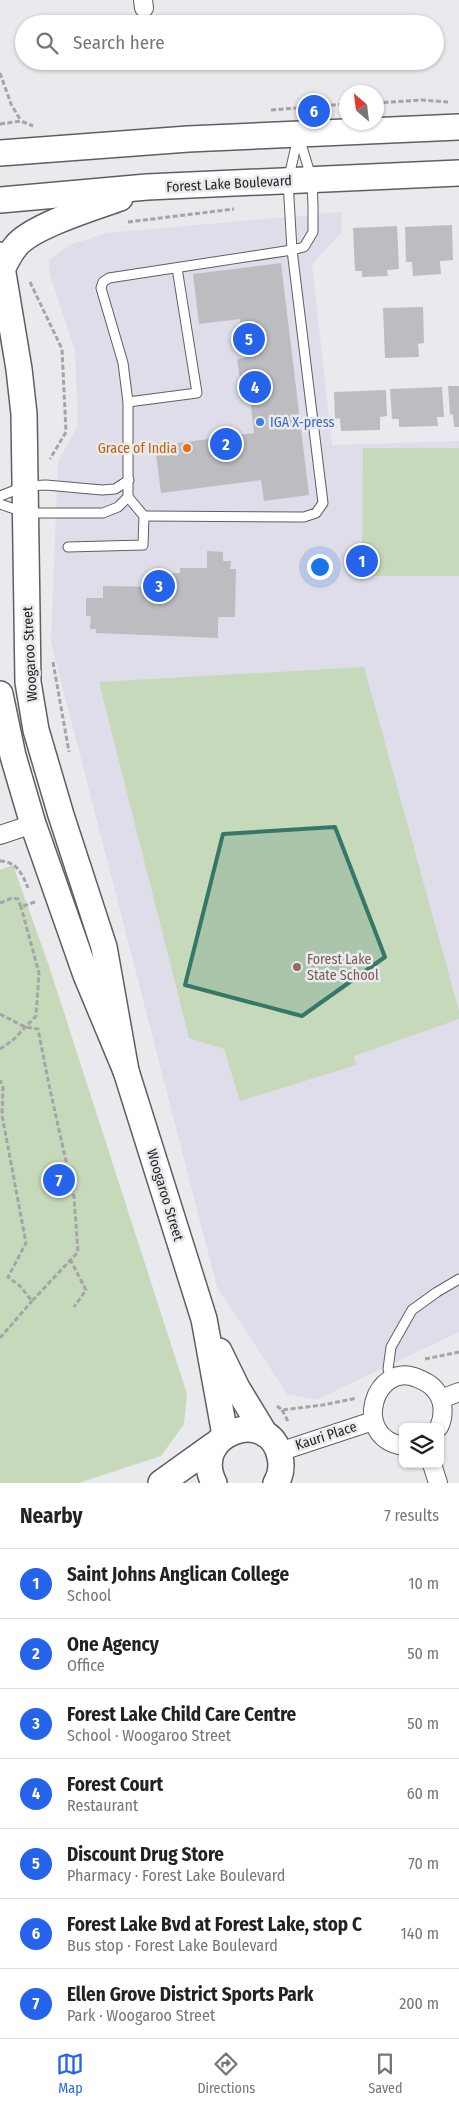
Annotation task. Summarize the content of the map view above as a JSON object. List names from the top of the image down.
{
  "streets": {
    "main road": ["Forest Lake Boulevard", "Woogaroo Street"],
    "street": ["Kauri Place"]
  },
  "crossings": [
    ["Woogaroo Street", "Kauri Place"]
  ],
  "places": ["IGA X-press", "Grace of India", "Forest Lake State School"],
  "north": "top left",
  "page": {
    "search": "Search here",
    "pins": [
      "6",
      "5",
      "4",
      "2",
      "1",
      "3",
      "7"
    ],
    "heading": ["Nearby", "7 results"],
    "list": [
      {
        "mark": "1",
        "name": "Saint Johns Anglican College",
        "note": "School",
        "value": "10 m"
      },
      {
        "mark": "2",
        "name": "One Agency",
        "note": "Office",
        "value": "50 m"
      },
      {
        "mark": "3",
        "name": "Forest Lake Child Care Centre",
        "note": "School · Woogaroo Street",
        "value": "50 m"
      },
      {
        "mark": "4",
        "name": "Forest Court",
        "note": "Restaurant",
        "value": "60 m"
      },
      {
        "mark": "5",
        "name": "Discount Drug Store",
        "note": "Pharmacy · Forest Lake Boulevard",
        "value": "70 m"
      },
      {
        "mark": "6",
        "name": "Forest Lake Bvd at Forest Lake, stop C",
        "note": "Bus stop · Forest Lake Boulevard",
        "value": "140 m"
      },
      {
        "mark": "7",
        "name": "Ellen Grove District Sports Park",
        "note": "Park · Woogaroo Street",
        "value": "200 m"
      }
    ],
    "nav": ["Map", "Directions", "Saved"]
  }
}
